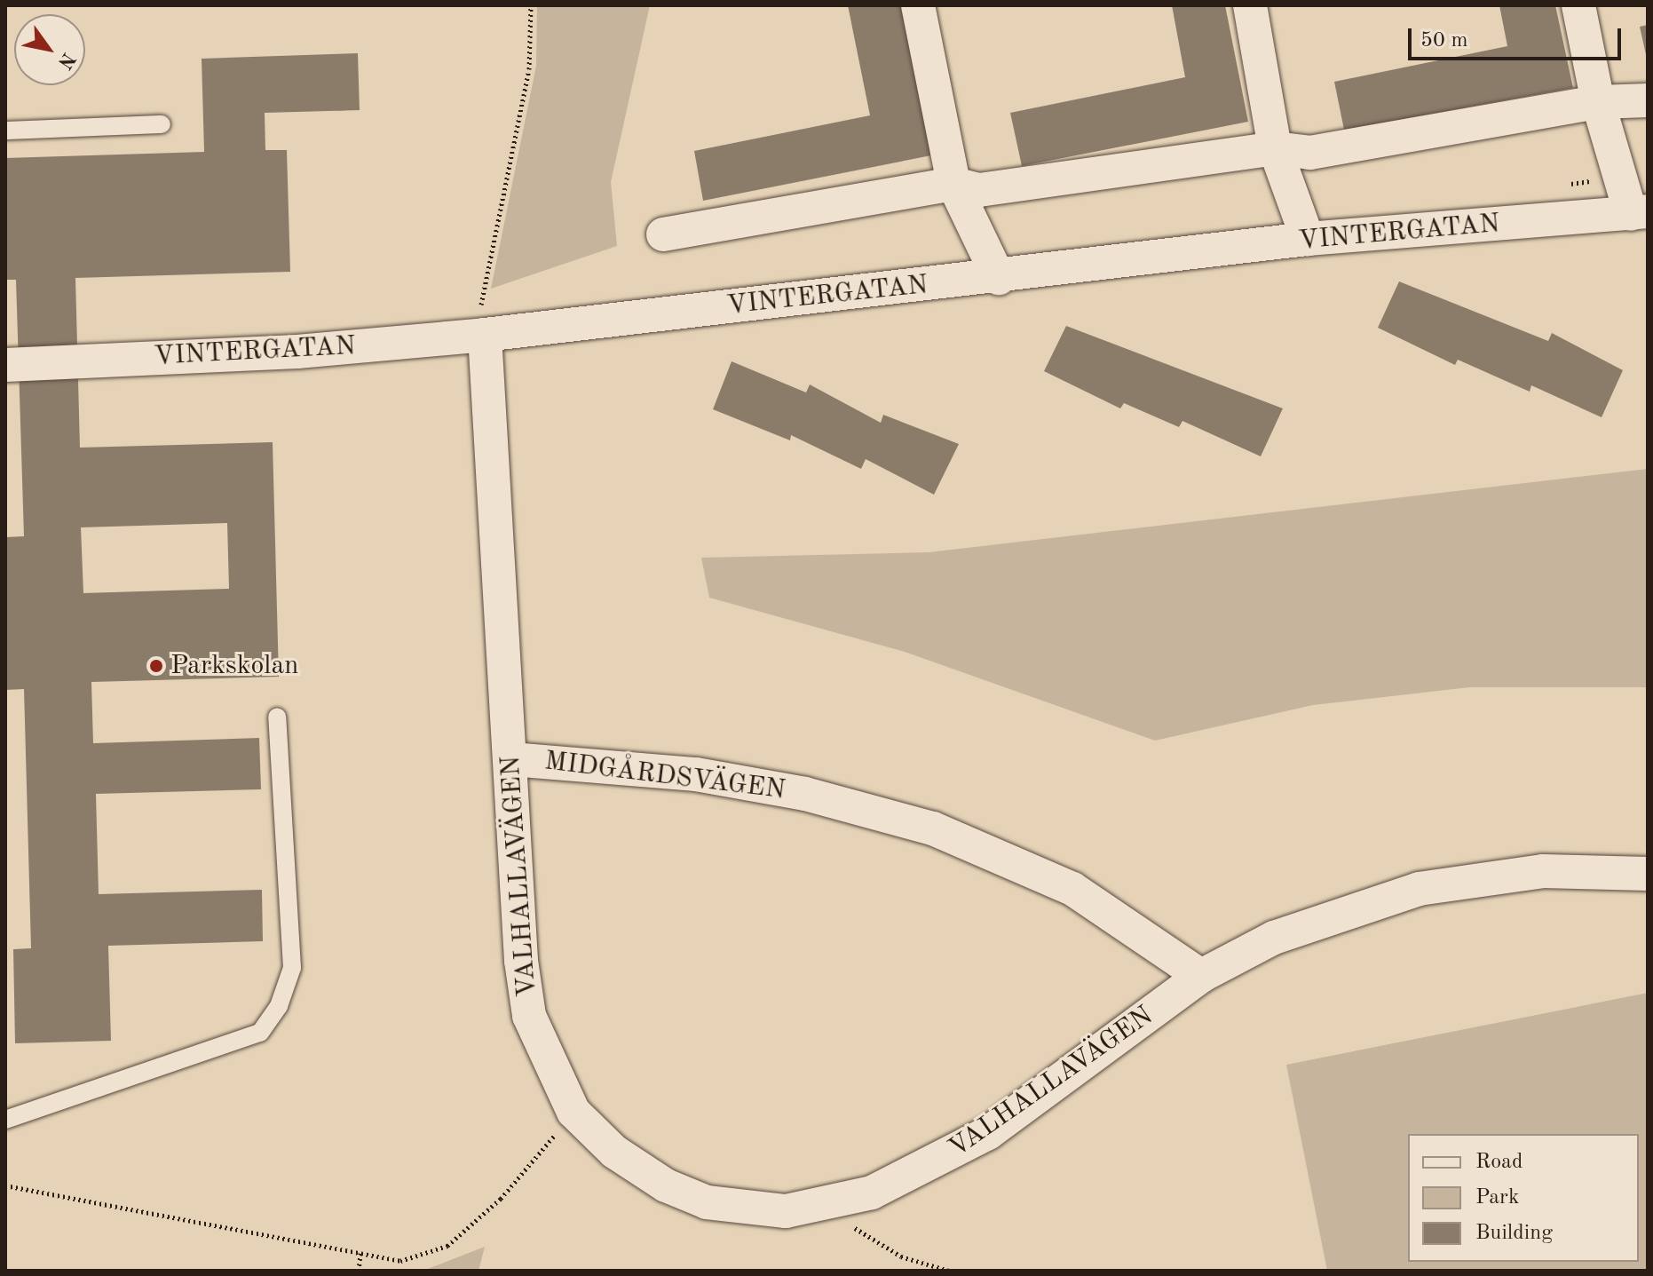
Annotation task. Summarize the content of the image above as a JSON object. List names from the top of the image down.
{
  "streets": {
    "street": ["VINTERGATAN", "MIDGÅRDSVÄGEN", "VALHALLAVÄGEN"]
  },
  "crossings": [
    ["VINTERGATAN", "VALHALLAVÄGEN"],
    ["MIDGÅRDSVÄGEN", "VALHALLAVÄGEN"]
  ],
  "places": ["Parkskolan"],
  "legend": ["Road", "Park", "Building"],
  "scale_bar": "50 m",
  "north": "bottom right"
}
